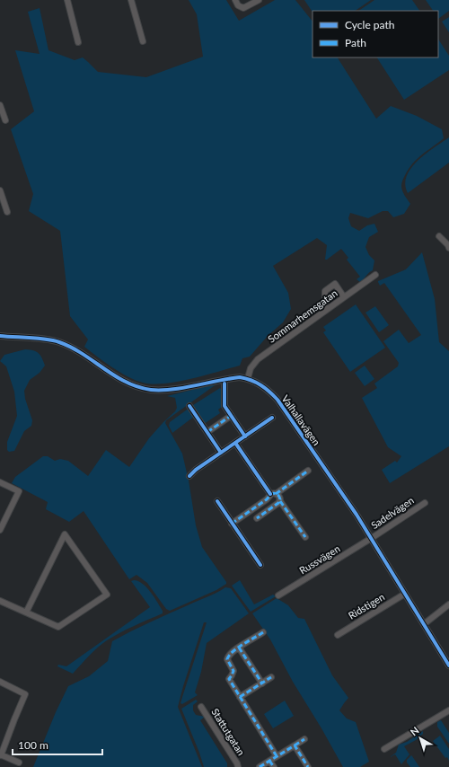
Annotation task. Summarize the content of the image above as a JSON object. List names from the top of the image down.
{
  "streets": {
    "street": [
      "Sommarhemsgatan",
      "Valhallavägen",
      "Sadelvägen",
      "Russvägen",
      "Ridstigen",
      "Stattutgatan"
    ]
  },
  "crossings": [
    ["Sommarhemsgatan", "Valhallavägen"],
    ["Valhallavägen", "Sadelvägen"],
    ["Valhallavägen", "Russvägen"],
    ["Valhallavägen", "Ridstigen"],
    ["Sadelvägen", "Russvägen"]
  ],
  "legend": ["Cycle path", "Path"],
  "scale_bar": "100 m",
  "north": "top left"
}
